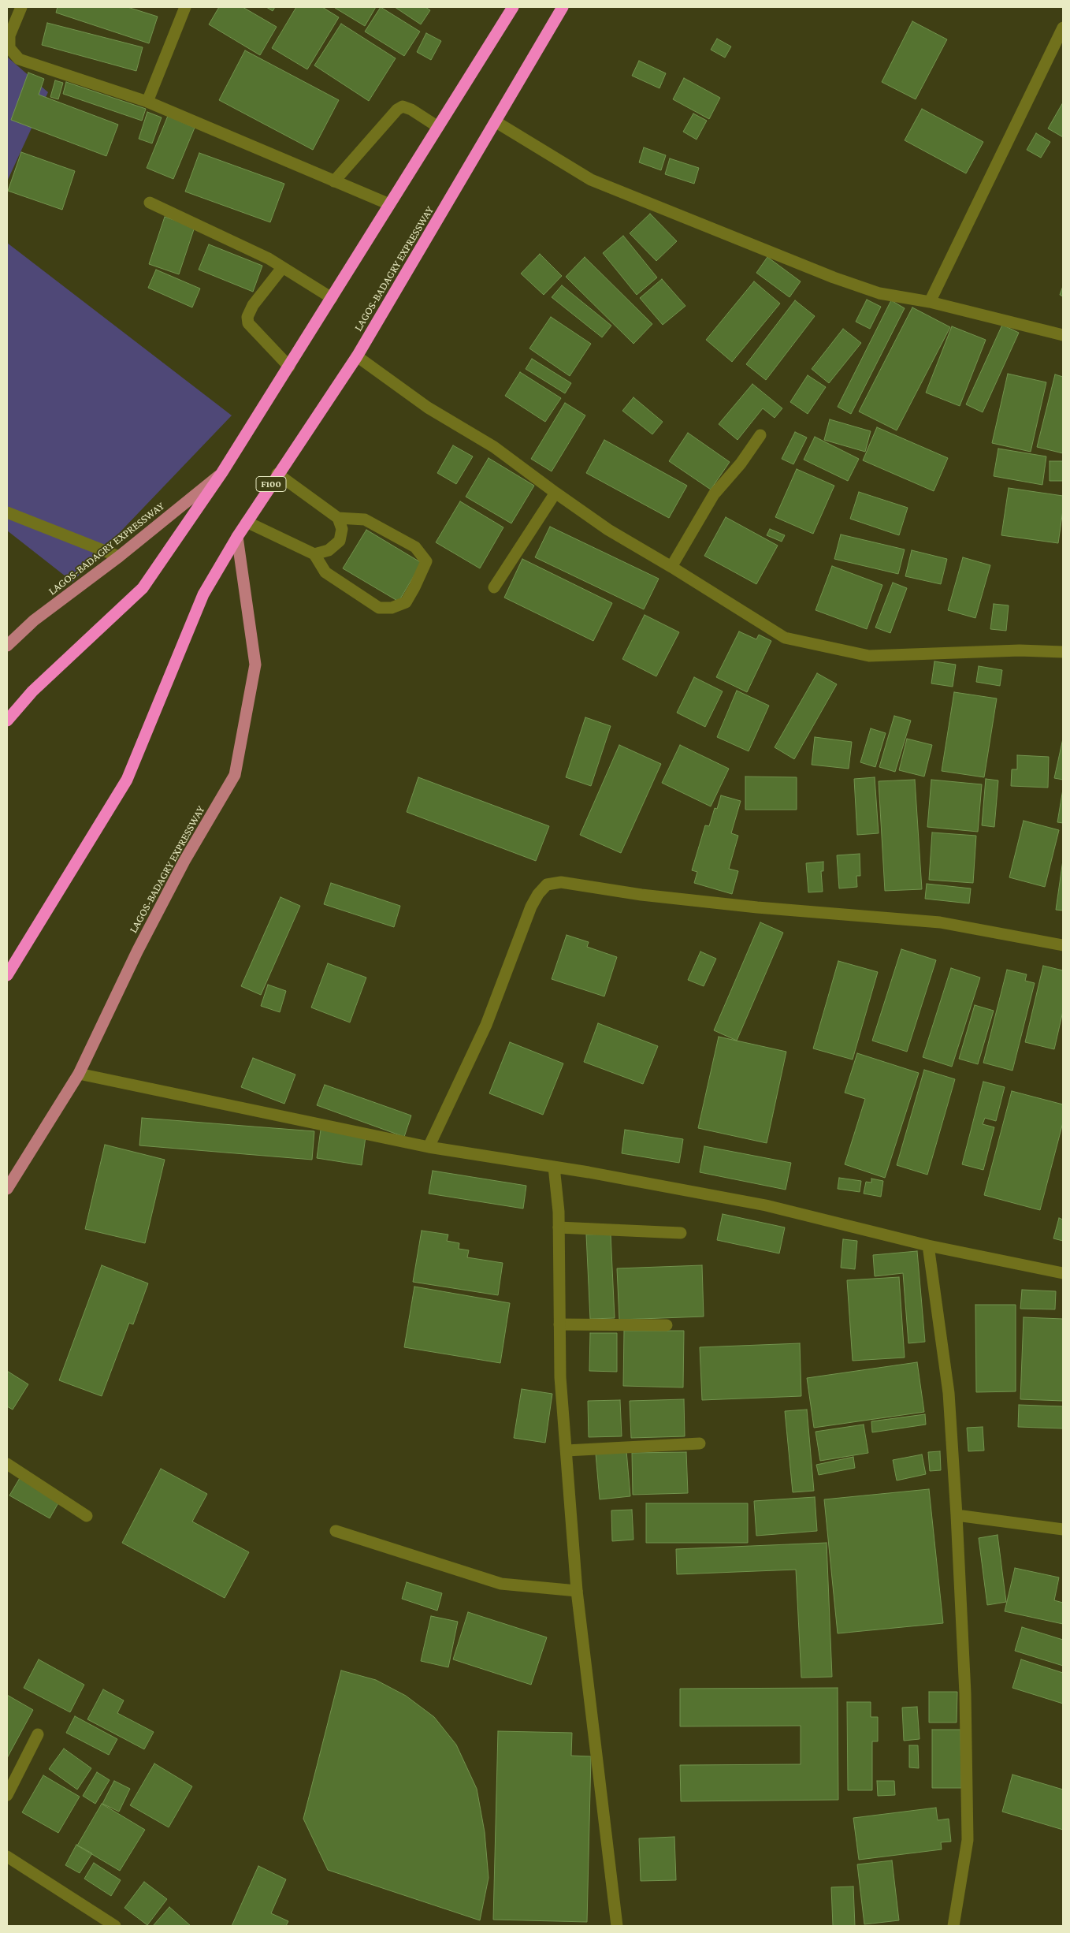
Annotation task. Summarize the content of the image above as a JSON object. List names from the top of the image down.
{
  "streets": {
    "highway": ["LAGOS-BADAGRY EXPRESSWAY", "F100"]
  }
}
